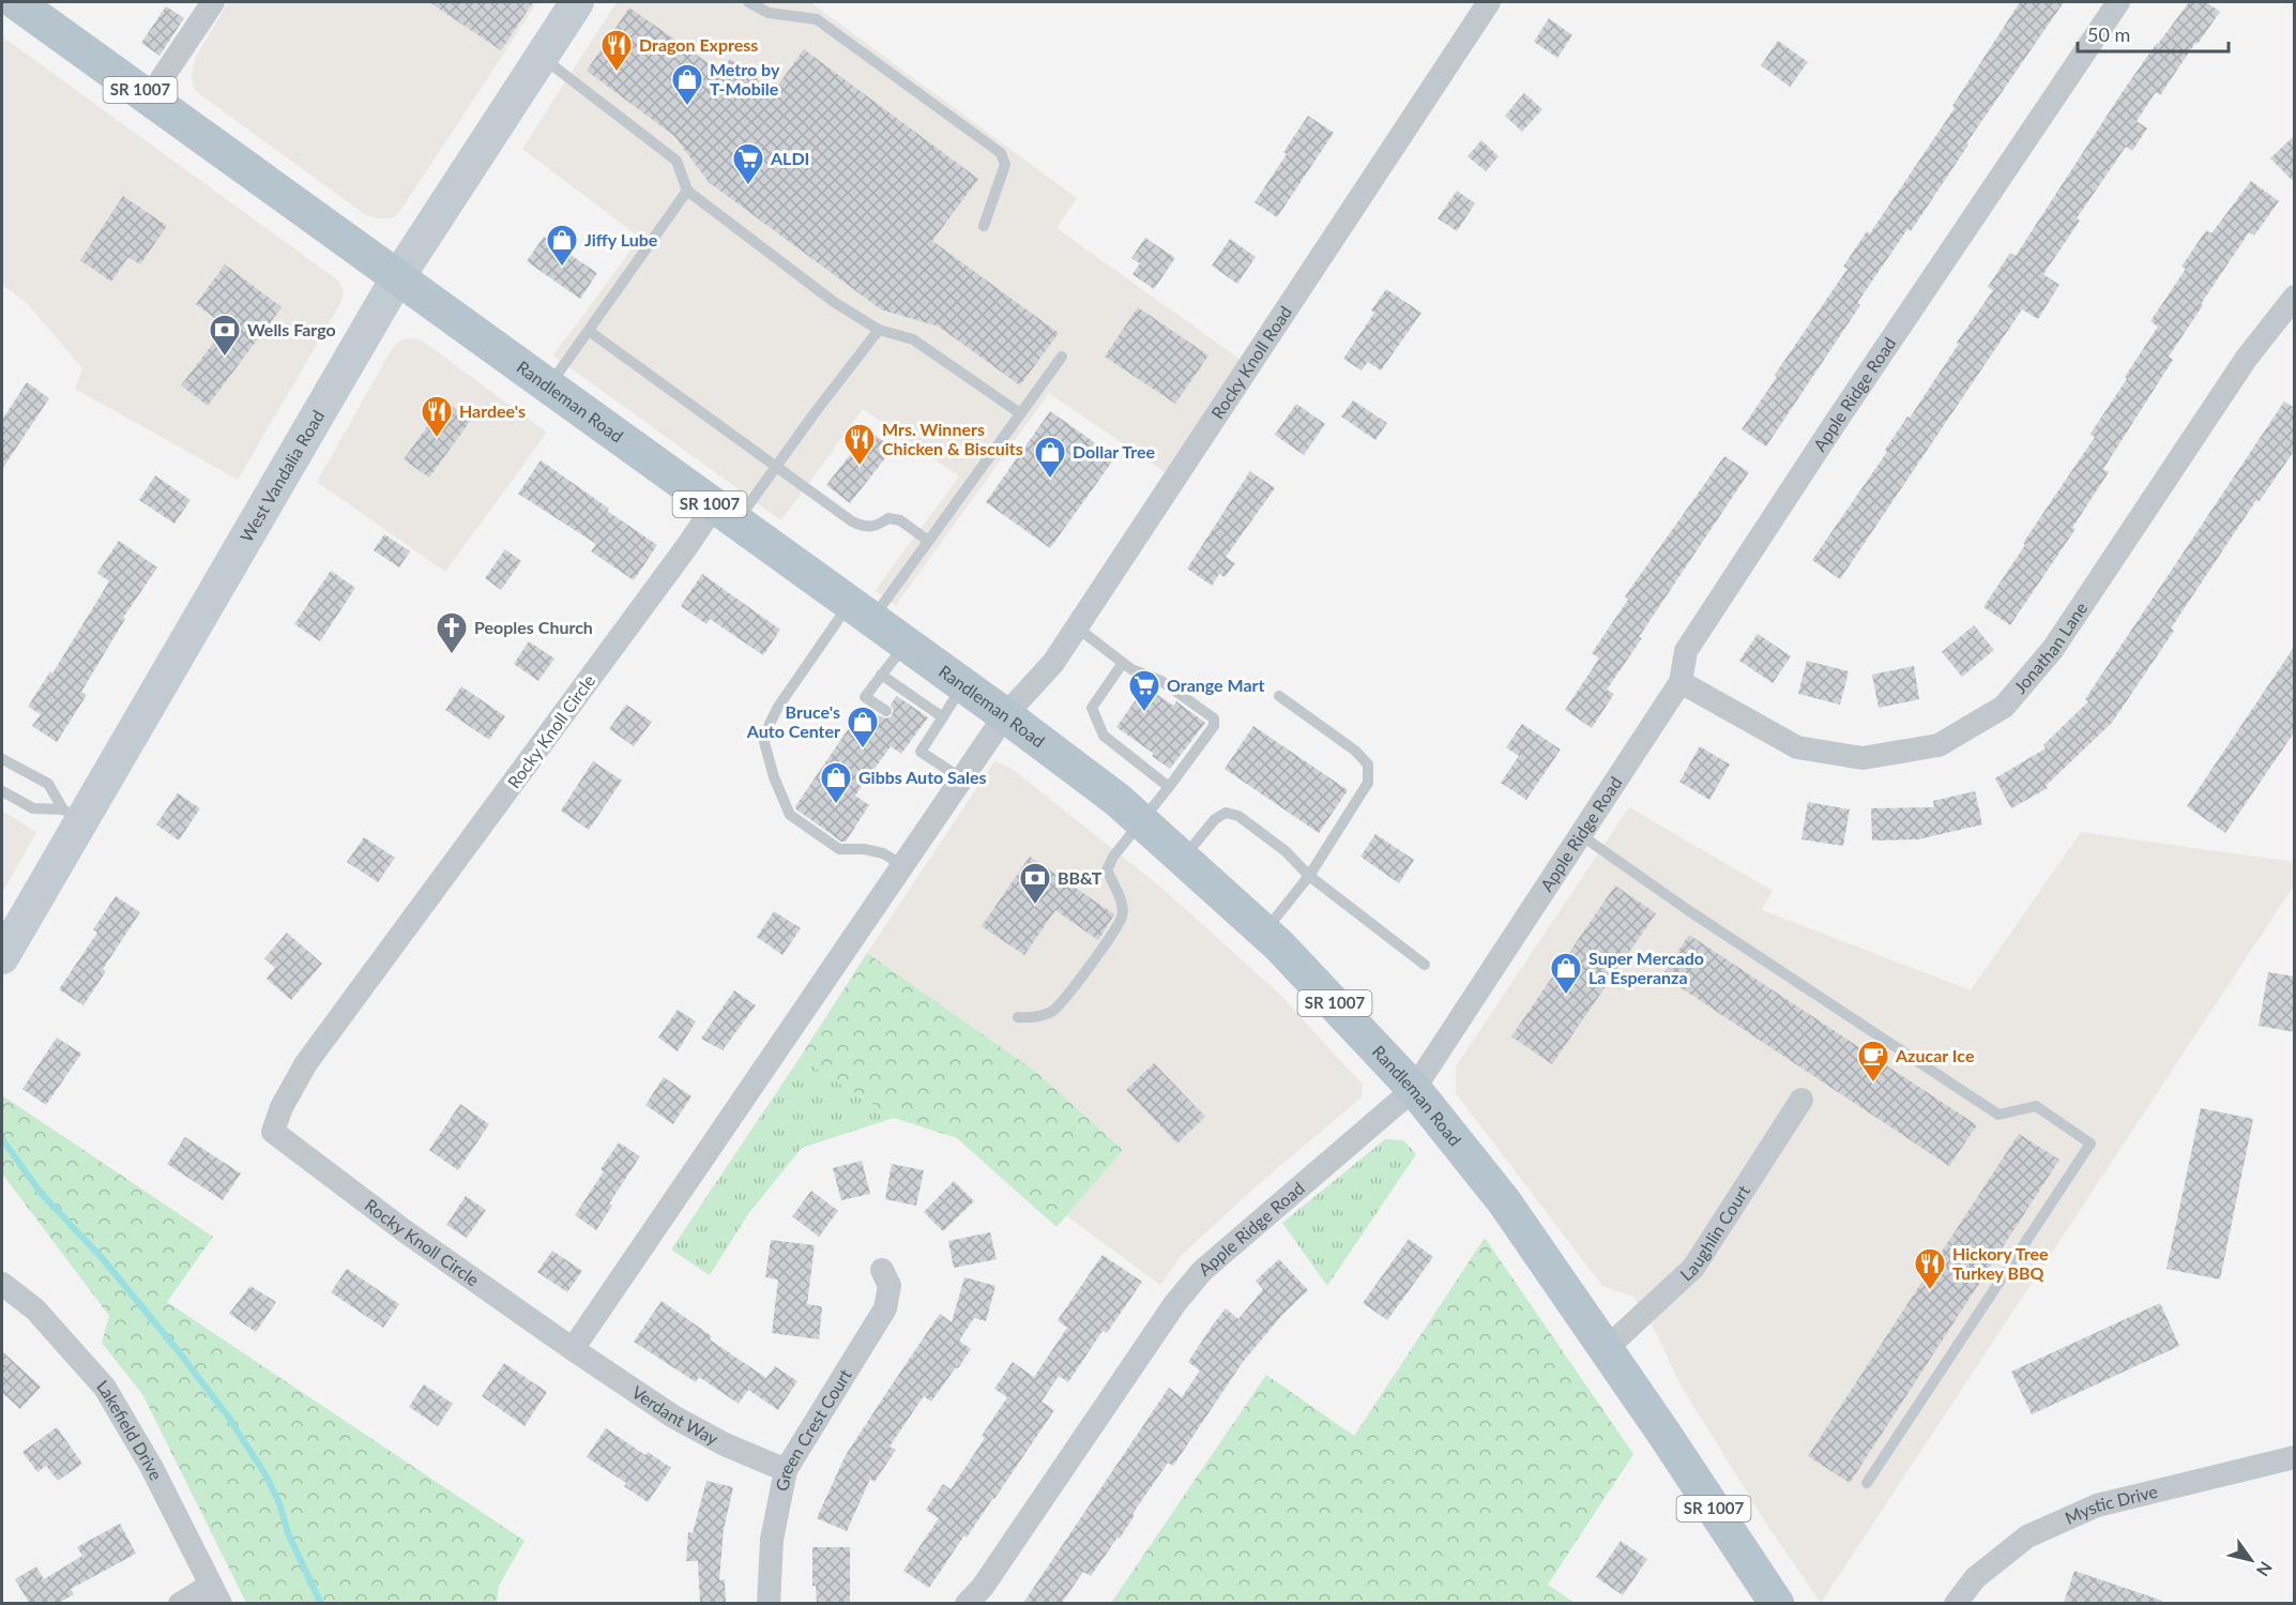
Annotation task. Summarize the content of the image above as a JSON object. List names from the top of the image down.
{
  "streets": {
    "main road": ["SR 1007", "Randleman Road", "West Vandalia Road"],
    "street": [
      "Rocky Knoll Road",
      "Apple Ridge Road",
      "Jonathan Lane",
      "Rocky Knoll Circle",
      "Laughlin Court",
      "Verdant Way",
      "Green Crest Court",
      "Lakefield Drive",
      "Mystic Drive"
    ]
  },
  "crossings": [
    ["Rocky Knoll Road", "Randleman Road"],
    ["Apple Ridge Road", "Randleman Road"],
    ["Apple Ridge Road", "Jonathan Lane"],
    ["Randleman Road", "West Vandalia Road"],
    ["Randleman Road", "Rocky Knoll Circle"],
    ["Randleman Road", "Laughlin Court"],
    ["Rocky Knoll Circle", "Verdant Way"],
    ["Verdant Way", "Green Crest Court"]
  ],
  "places": {
    "restaurant": [
      "Dragon Express",
      "Hardee's",
      "Mrs. Winners Chicken & Biscuits",
      "Hickory Tree Turkey BBQ"
    ],
    "shop": [
      "Metro by T-Mobile",
      "Jiffy Lube",
      "Dollar Tree",
      "Bruce's Auto Center",
      "Gibbs Auto Sales",
      "Super Mercado La Esperanza"
    ],
    "supermarket": ["ALDI", "Orange Mart"],
    "bank": ["Wells Fargo", "BB&T"],
    "church": ["Peoples Church"],
    "cafe": ["Azucar Ice"]
  },
  "scale_bar": "50 m",
  "north": "bottom right"
}
